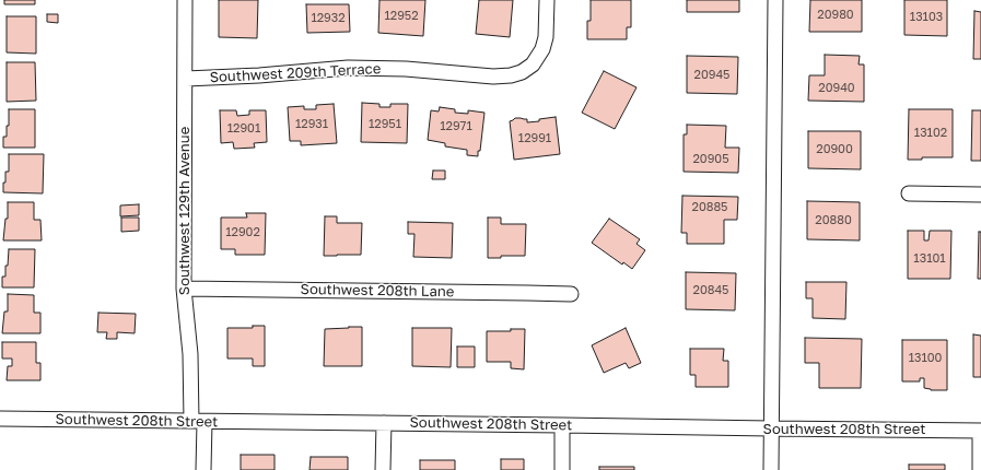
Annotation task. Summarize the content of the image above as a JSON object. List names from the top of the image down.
{
  "streets": {
    "street": [
      "Southwest 209th Terrace",
      "Southwest 129th Avenue",
      "Southwest 208th Lane",
      "Southwest 208th Street"
    ]
  },
  "crossings": [
    ["Southwest 209th Terrace", "Southwest 129th Avenue"],
    ["Southwest 129th Avenue", "Southwest 208th Lane"],
    ["Southwest 129th Avenue", "Southwest 208th Street"]
  ],
  "house_numbers": [
    "20980",
    "12952",
    "13103",
    "12932",
    "20945",
    "20940",
    "12931",
    "12951",
    "12971",
    "12901",
    "13102",
    "12991",
    "20900",
    "20905",
    "20885",
    "20880",
    "12902",
    "13101",
    "20845",
    "13100"
  ]
}
